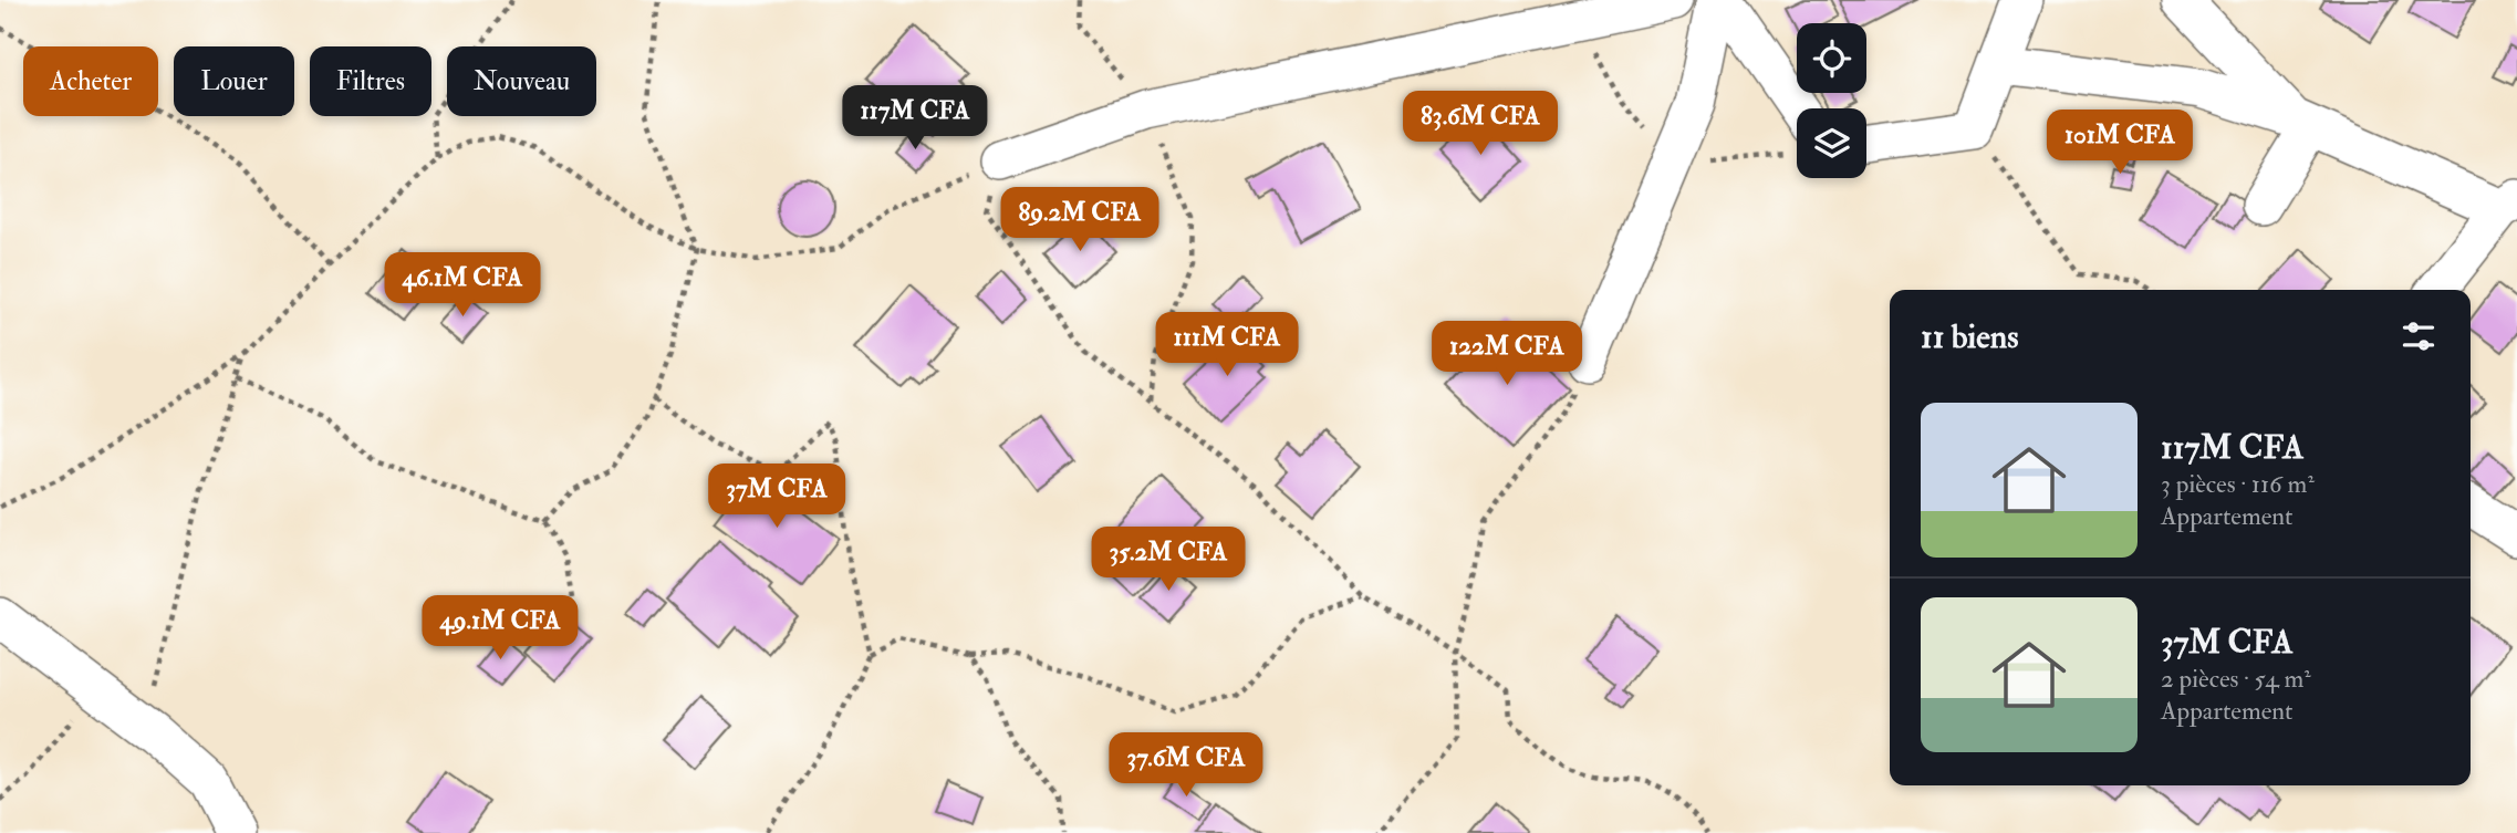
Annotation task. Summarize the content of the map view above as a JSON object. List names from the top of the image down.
{
  "page": {
    "chip": [
      "Acheter",
      "Louer",
      "Filtres",
      "Nouveau"
    ],
    "price": [
      "117M CFA",
      "83.6M CFA",
      "101M CFA",
      "89.2M CFA",
      "46.1M CFA",
      "111M CFA",
      "122M CFA",
      "37M CFA",
      "35.2M CFA",
      "49.1M CFA",
      "37.6M CFA"
    ],
    "heading": "11 biens",
    "list": [
      {
        "name": "117M CFA",
        "note": "3 pièces · 116 m² · Appartement"
      },
      {
        "name": "37M CFA",
        "note": "2 pièces · 54 m² · Appartement"
      }
    ]
  }
}
